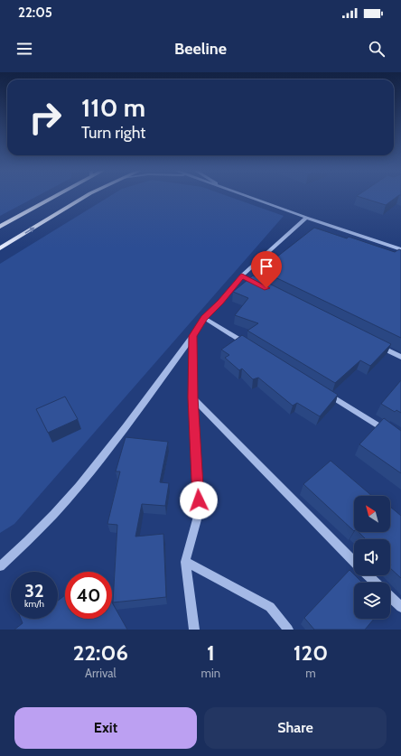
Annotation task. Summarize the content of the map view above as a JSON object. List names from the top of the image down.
{
  "north": "top left",
  "page": {
    "status": "22:05",
    "header": "Beeline",
    "turn": ["110 m", "Turn right"],
    "speed": "32 km/h",
    "limit": "40",
    "eta": [
      "22:06",
      "Arrival",
      "1",
      "min",
      "120",
      "m"
    ],
    "buttons": ["Exit", "Share"]
  }
}
